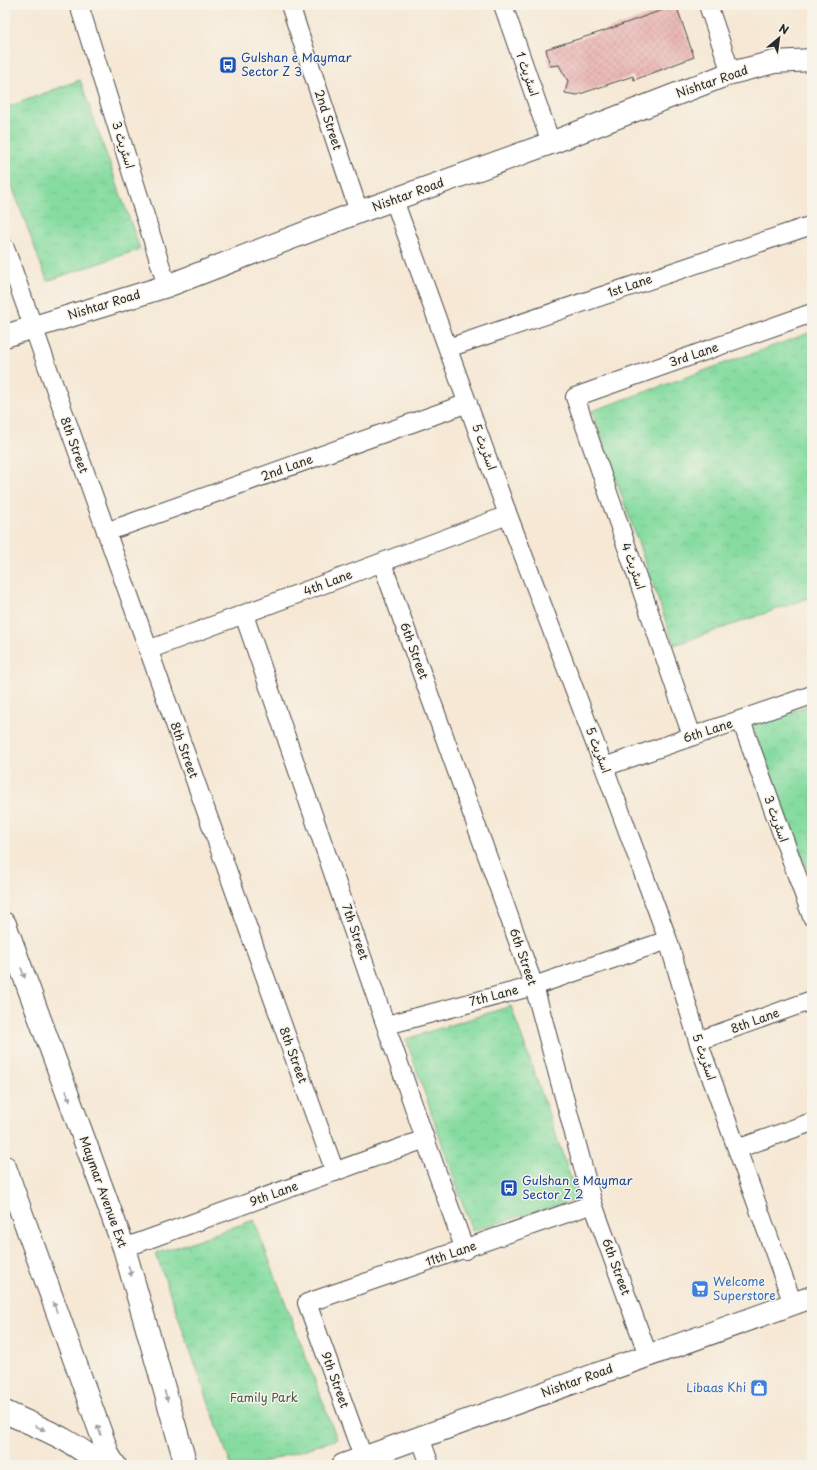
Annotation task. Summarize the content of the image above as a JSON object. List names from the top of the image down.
{
  "streets": {
    "street": [
      "اسٹریٹ 1",
      "Nishtar Road",
      "2nd Street",
      "اسٹریٹ 3",
      "1st Lane",
      "3rd Lane",
      "8th Street",
      "اسٹریٹ 5",
      "2nd Lane",
      "اسٹریٹ 4",
      "4th Lane",
      "6th Street",
      "6th Lane",
      "7th Street",
      "7th Lane",
      "8th Lane",
      "Maymar Avenue Ext",
      "9th Lane",
      "11th Lane",
      "9th Street"
    ]
  },
  "crossings": [
    ["اسٹریٹ 1", "Nishtar Road"],
    ["Nishtar Road", "2nd Street"],
    ["Nishtar Road", "اسٹریٹ 3"],
    ["Nishtar Road", "8th Street"],
    ["Nishtar Road", "اسٹریٹ 5"],
    ["Nishtar Road", "6th Street"],
    ["Nishtar Road", "9th Street"],
    ["اسٹریٹ 3", "6th Lane"],
    ["1st Lane", "اسٹریٹ 5"],
    ["3rd Lane", "اسٹریٹ 4"],
    ["8th Street", "2nd Lane"],
    ["8th Street", "4th Lane"],
    ["8th Street", "9th Lane"],
    ["اسٹریٹ 5", "2nd Lane"],
    ["اسٹریٹ 5", "4th Lane"],
    ["اسٹریٹ 5", "6th Lane"],
    ["اسٹریٹ 5", "7th Lane"],
    ["اسٹریٹ 5", "8th Lane"],
    ["اسٹریٹ 4", "6th Lane"],
    ["4th Lane", "6th Street"],
    ["4th Lane", "7th Street"],
    ["6th Street", "7th Lane"],
    ["6th Street", "11th Lane"],
    ["7th Street", "7th Lane"],
    ["7th Street", "9th Lane"],
    ["7th Street", "11th Lane"],
    ["Maymar Avenue Ext", "9th Lane"],
    ["11th Lane", "9th Street"]
  ],
  "parks": ["Family Park"],
  "places": {
    "bus stop": ["Gulshan e Maymar Sector Z 3", "Gulshan e Maymar Sector Z 2"],
    "supermarket": ["Welcome Superstore"],
    "shop": ["Libaas Khi"]
  },
  "north": "top right"
}
